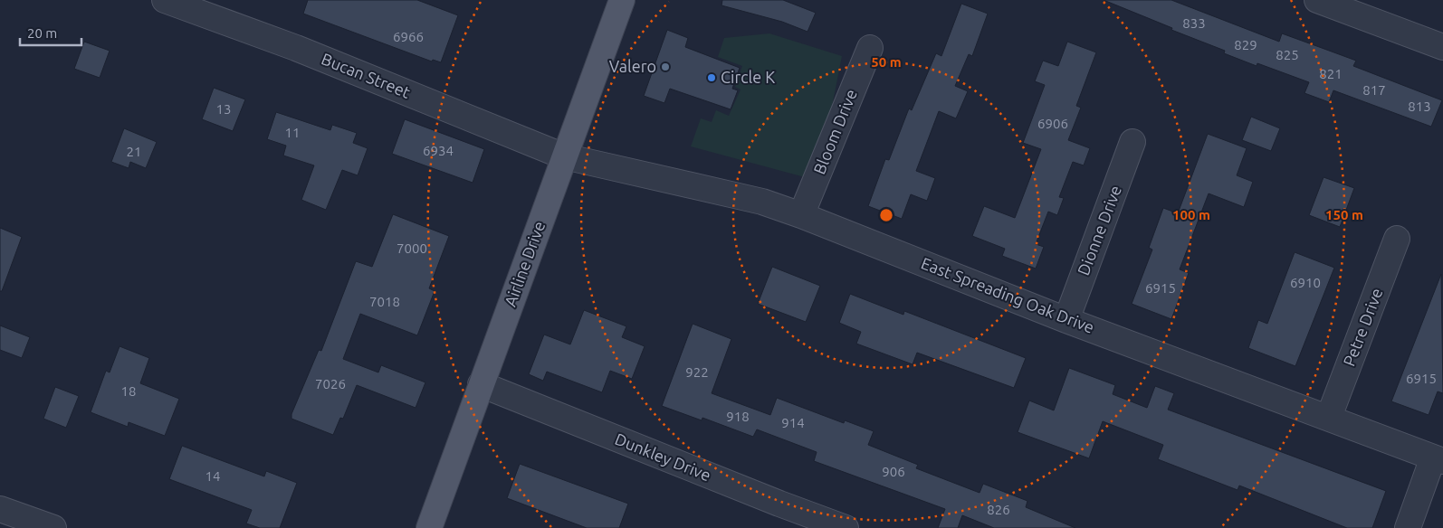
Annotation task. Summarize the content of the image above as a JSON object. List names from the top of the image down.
{
  "streets": {
    "main road": ["Airline Drive"],
    "street": [
      "Bucan Street",
      "Bloom Drive",
      "Dionne Drive",
      "East Spreading Oak Drive",
      "Petre Drive",
      "Dunkley Drive"
    ]
  },
  "crossings": [
    ["Bucan Street", "Airline Drive"],
    ["Bucan Street", "East Spreading Oak Drive"],
    ["Bloom Drive", "East Spreading Oak Drive"],
    ["Dionne Drive", "East Spreading Oak Drive"],
    ["Airline Drive", "East Spreading Oak Drive"],
    ["Airline Drive", "Dunkley Drive"],
    ["East Spreading Oak Drive", "Petre Drive"]
  ],
  "places": ["Valero", "Circle K"],
  "house_numbers": [
    "833",
    "6966",
    "829",
    "825",
    "821",
    "817",
    "813",
    "13",
    "6906",
    "11",
    "6934",
    "21",
    "7000",
    "6910",
    "6915",
    "7018",
    "922",
    "6915",
    "7026",
    "18",
    "918",
    "914",
    "906",
    "14",
    "826"
  ],
  "scale_bar": "20 m",
  "rings": ["50 m", "100 m", "150 m"]
}
